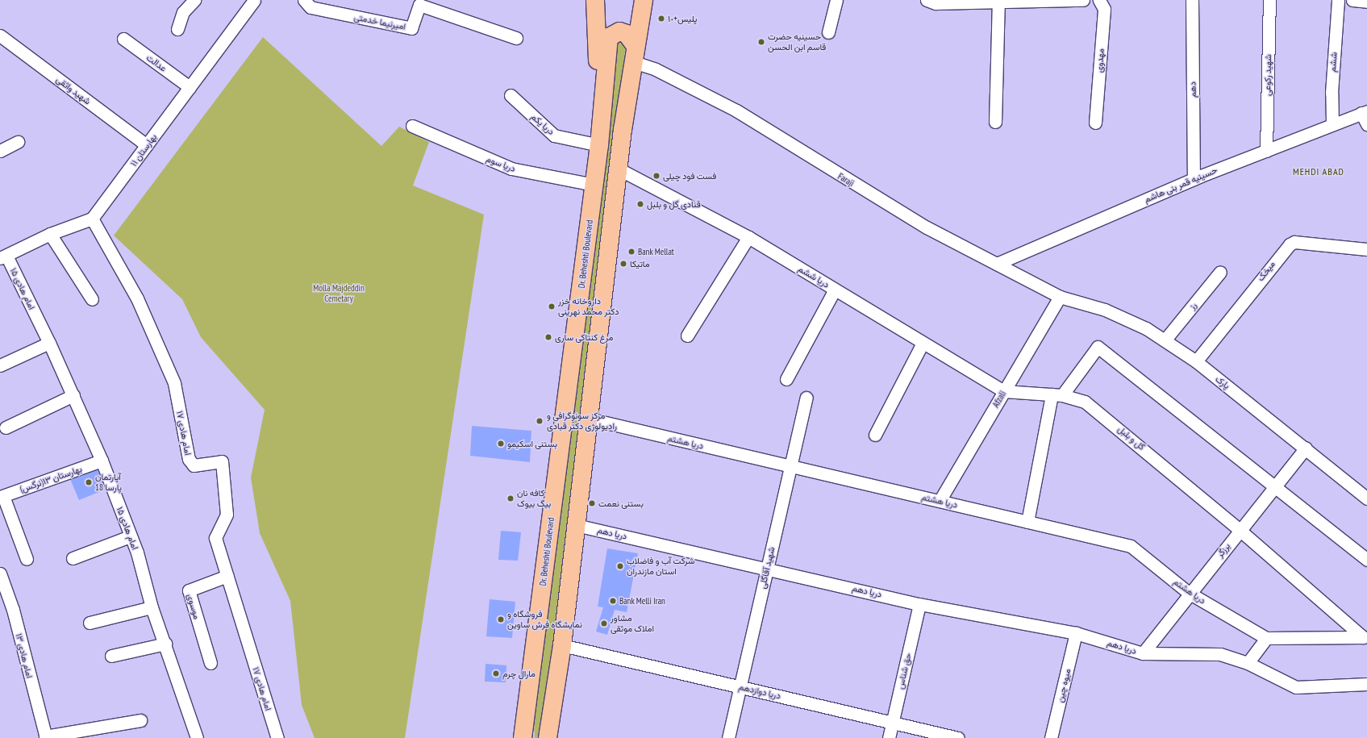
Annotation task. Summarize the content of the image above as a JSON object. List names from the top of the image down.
{
  "streets": {
    "main road": ["Dr. Beheshti Boulevard"],
    "street": [
      "امیرنیما خدمتی",
      "مهدوی",
      "ششم",
      "عدالت",
      "شهید رکوعی",
      "دهم",
      "شهید واثقی",
      "دریا یکم",
      "بهارستان ۱۱",
      "دریا سوم",
      "Faraji",
      "حسینیه قمر بنی هاشم",
      "میخک",
      "دریا ششم",
      "امام هادی ۱۵",
      "رز",
      "پارک",
      "Afzali",
      "امام هادی ۱۷",
      "گل و بلبل",
      "دریا هشتم",
      "بهارستان ۱۳(نرگس)",
      "دریا دهم",
      "برزگر",
      "شهید آقاگلی",
      "موسوی",
      "امام هادی ١٣",
      "حق شناس",
      "میوه چین",
      "دریا دوازدهم"
    ]
  },
  "crossings": [
    ["ششم", "حسینیه قمر بنی هاشم"],
    ["عدالت", "بهارستان ۱۱"],
    ["شهید رکوعی", "حسینیه قمر بنی هاشم"],
    ["دهم", "حسینیه قمر بنی هاشم"],
    ["شهید واثقی", "بهارستان ۱۱"],
    ["دریا یکم", "Dr. Beheshti Boulevard"],
    ["بهارستان ۱۱", "امام هادی ۱۷"],
    ["دریا سوم", "Dr. Beheshti Boulevard"],
    ["Faraji", "حسینیه قمر بنی هاشم"],
    ["Faraji", "پارک"],
    ["Faraji", "Afzali"],
    ["میخک", "پارک"],
    ["دریا ششم", "Afzali"],
    ["دریا ششم", "گل و بلبل"],
    ["امام هادی ۱۵", "بهارستان ۱۳(نرگس)"],
    ["رز", "پارک"],
    ["پارک", "Afzali"],
    ["پارک", "برزگر"],
    ["Afzali", "گل و بلبل"],
    ["Afzali", "دریا هشتم"],
    ["امام هادی ۱۷", "موسوی"],
    ["گل و بلبل", "دریا هشتم"],
    ["گل و بلبل", "برزگر"],
    ["دریا هشتم", "برزگر"],
    ["دریا هشتم", "شهید آقاگلی"],
    ["دریا دهم", "برزگر"],
    ["دریا دهم", "شهید آقاگلی"],
    ["دریا دهم", "حق شناس"],
    ["دریا دهم", "میوه چین"],
    ["شهید آقاگلی", "دریا دوازدهم"],
    ["حق شناس", "دریا دوازدهم"]
  ],
  "districts": ["MEHDI ABAD"],
  "parks": ["Molla Majdeddin Cemetary"],
  "places": [
    "پلیس+١٠",
    "حسینیه حضرت قاسم ابن الحسن",
    "فست فود چیلی",
    "قنادی گل و بلبل",
    "Bank Mellat",
    "ماتیکا",
    "داروخانه خزر دکتر محمد نهرینی",
    "مرغ کنتاکی ساری",
    "مركز سونوگرافی و راديولوژی دكتر قبادی",
    "بستنی اسکیمو",
    "آپارتمان پارسا 18",
    "کافه نان بیگ بیوک",
    "بستنی نعمت",
    "شرکت آب و فاضلاب استان مازندران",
    "Bank Melli Iran",
    "فروشگاه و نمایشگاه فرش ساوین",
    "مشاور املاک موثقی",
    "مارال چرم"
  ]
}
